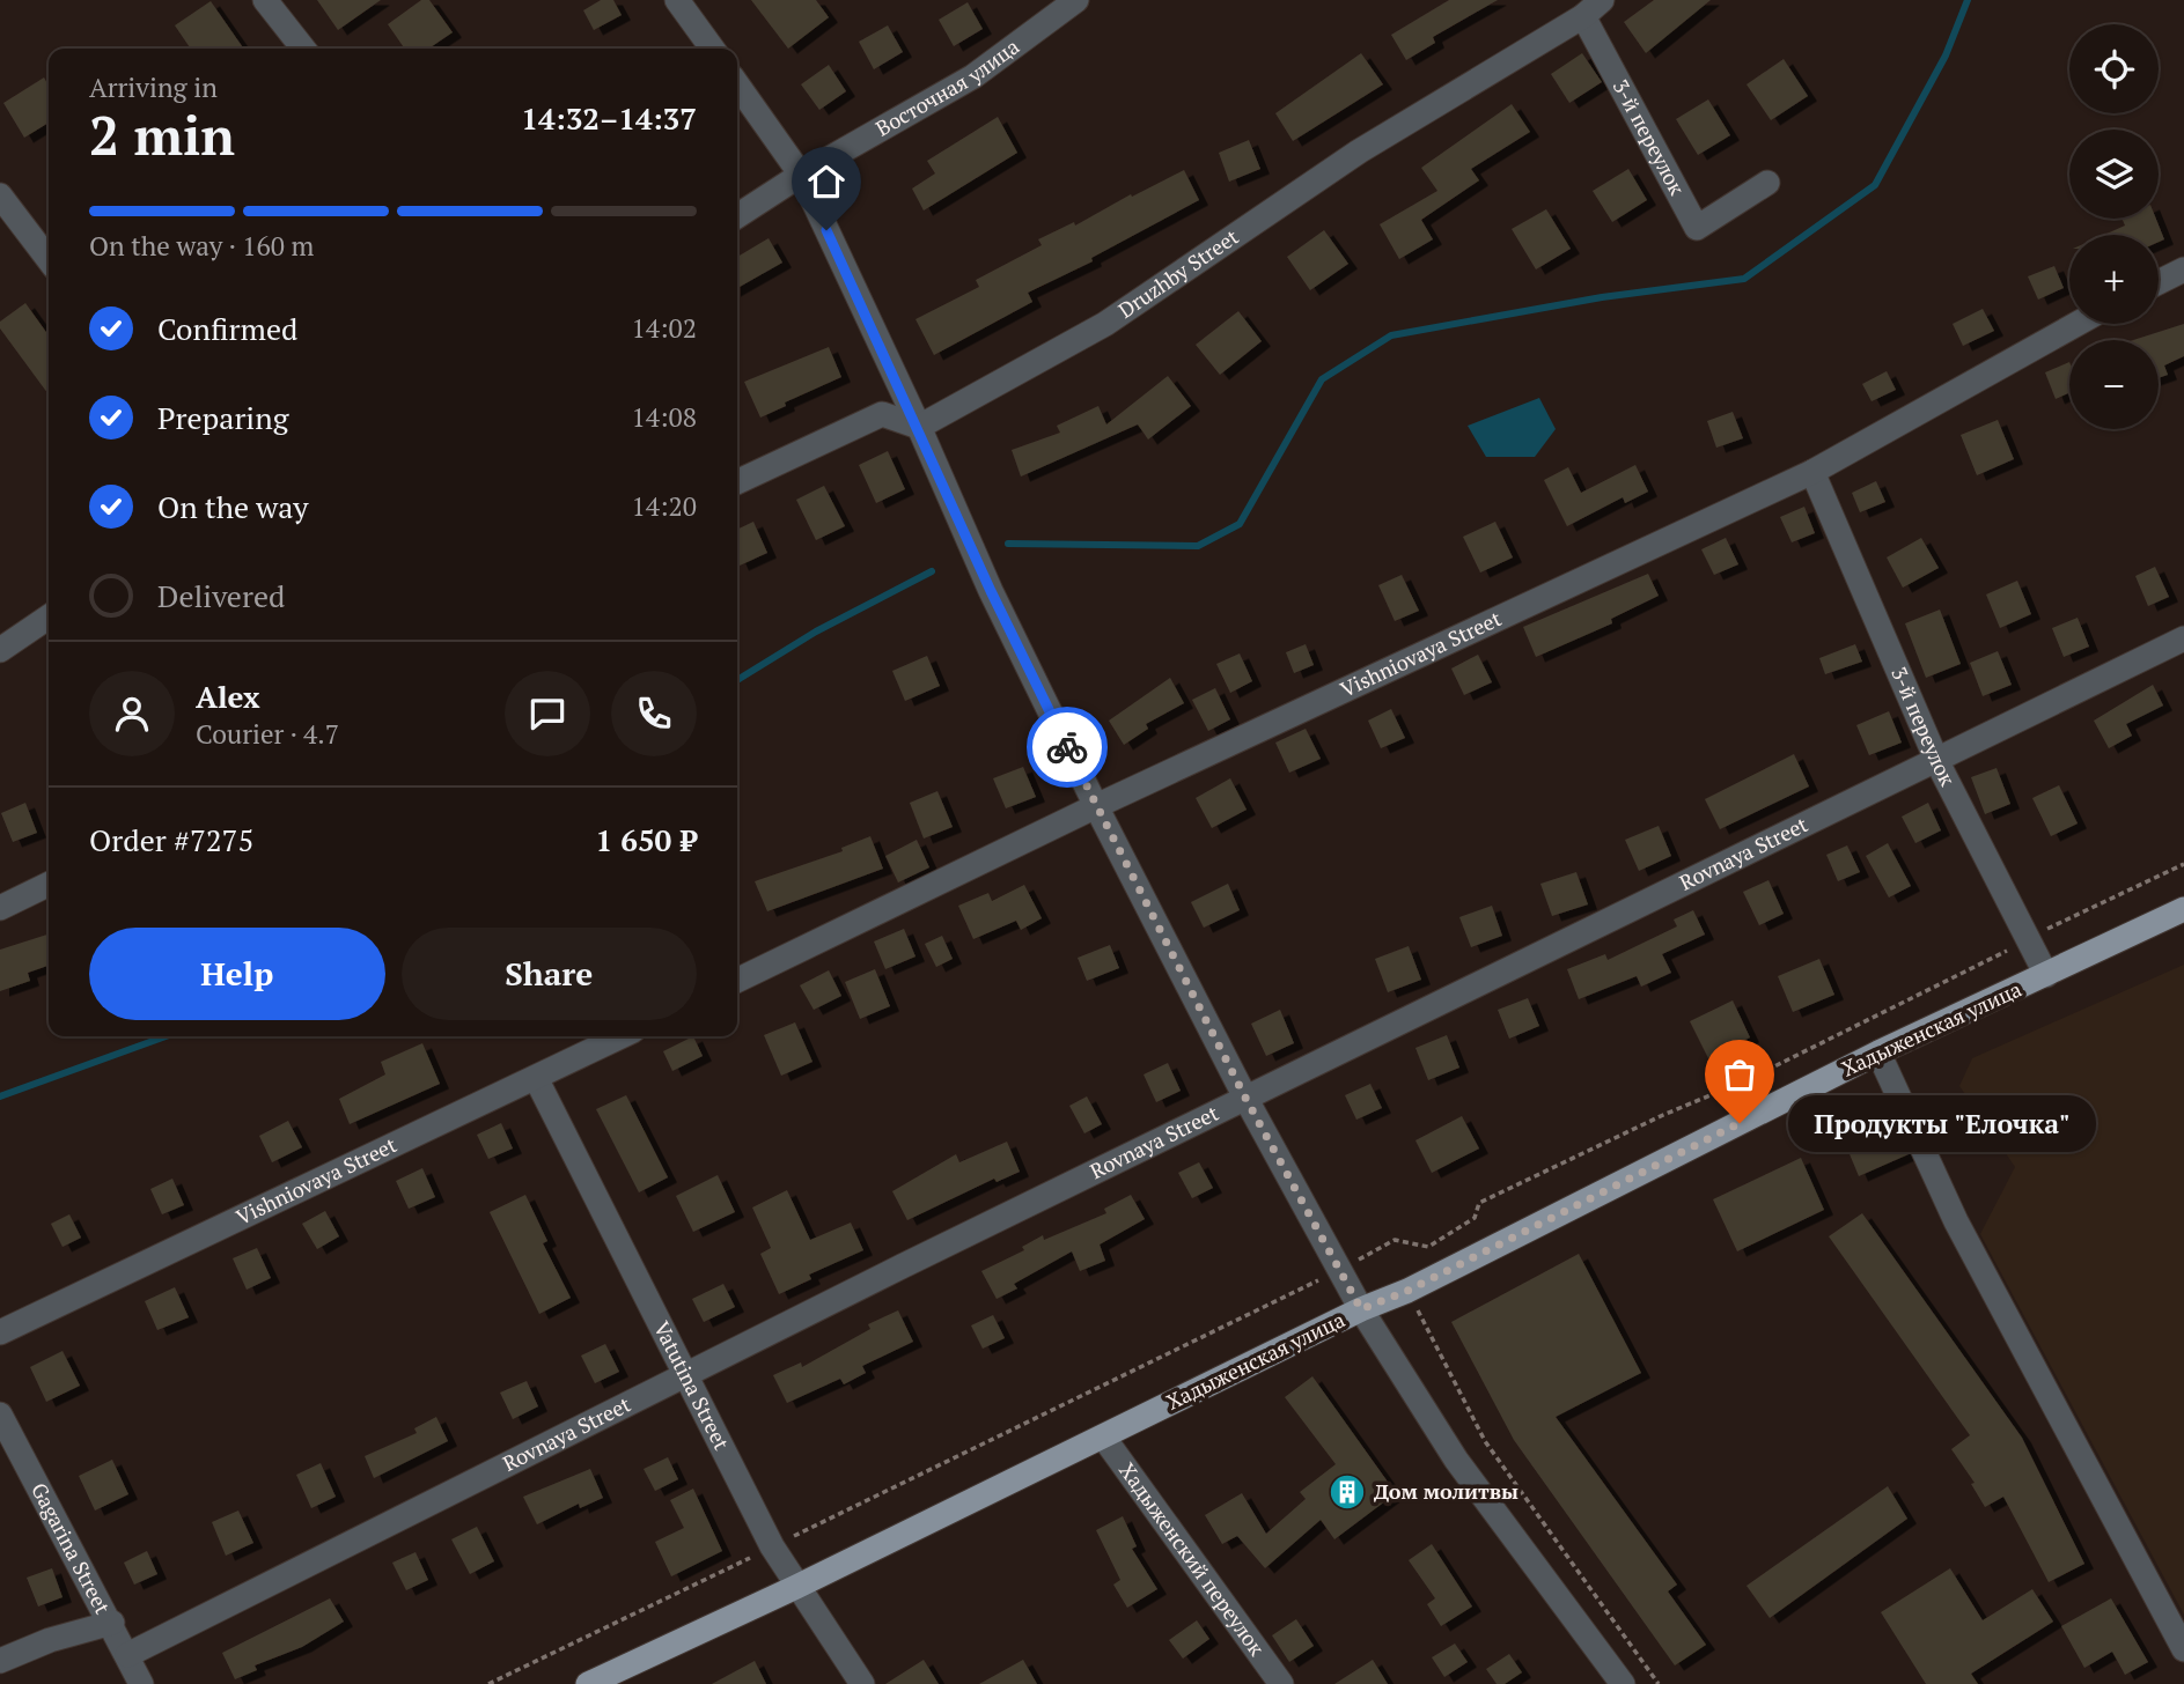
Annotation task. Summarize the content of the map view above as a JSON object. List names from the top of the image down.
{
  "streets": {
    "main road": ["Хадыженская улица"],
    "street": [
      "Восточная улица",
      "3-й переулок",
      "Druzhby Street",
      "Vishniovaya Street",
      "Rovnaya Street",
      "Vatutina Street",
      "Gagarina Street",
      "Хадыженский переулок"
    ]
  },
  "crossings": [
    ["3-й переулок", "Druzhby Street"],
    ["3-й переулок", "Vishniovaya Street"],
    ["3-й переулок", "Rovnaya Street"],
    ["3-й переулок", "Хадыженская улица"],
    ["Vishniovaya Street", "Vatutina Street"],
    ["Rovnaya Street", "Vatutina Street"],
    ["Rovnaya Street", "Gagarina Street"],
    ["Хадыженская улица", "Vatutina Street"],
    ["Хадыженская улица", "Хадыженский переулок"]
  ],
  "places": {
    "other": ["Продукты \"Елочка\""],
    "building": ["Дом молитвы"]
  },
  "page": {
    "map_buttons": ["+", "−"],
    "heading": ["2 min", "Arriving in", "14:32–14:37"],
    "panel": [
      "Alex",
      "Courier · 4.7",
      "Order #7275",
      "1 650 ₽"
    ],
    "bar": "On the way · 160 m",
    "list": [
      ["Confirmed", "14:02"],
      ["Preparing", "14:08"],
      ["On the way", "14:20"],
      "Delivered"
    ],
    "buttons": ["Help", "Share"],
    "bubble": "Продукты \"Елочка\""
  }
}
